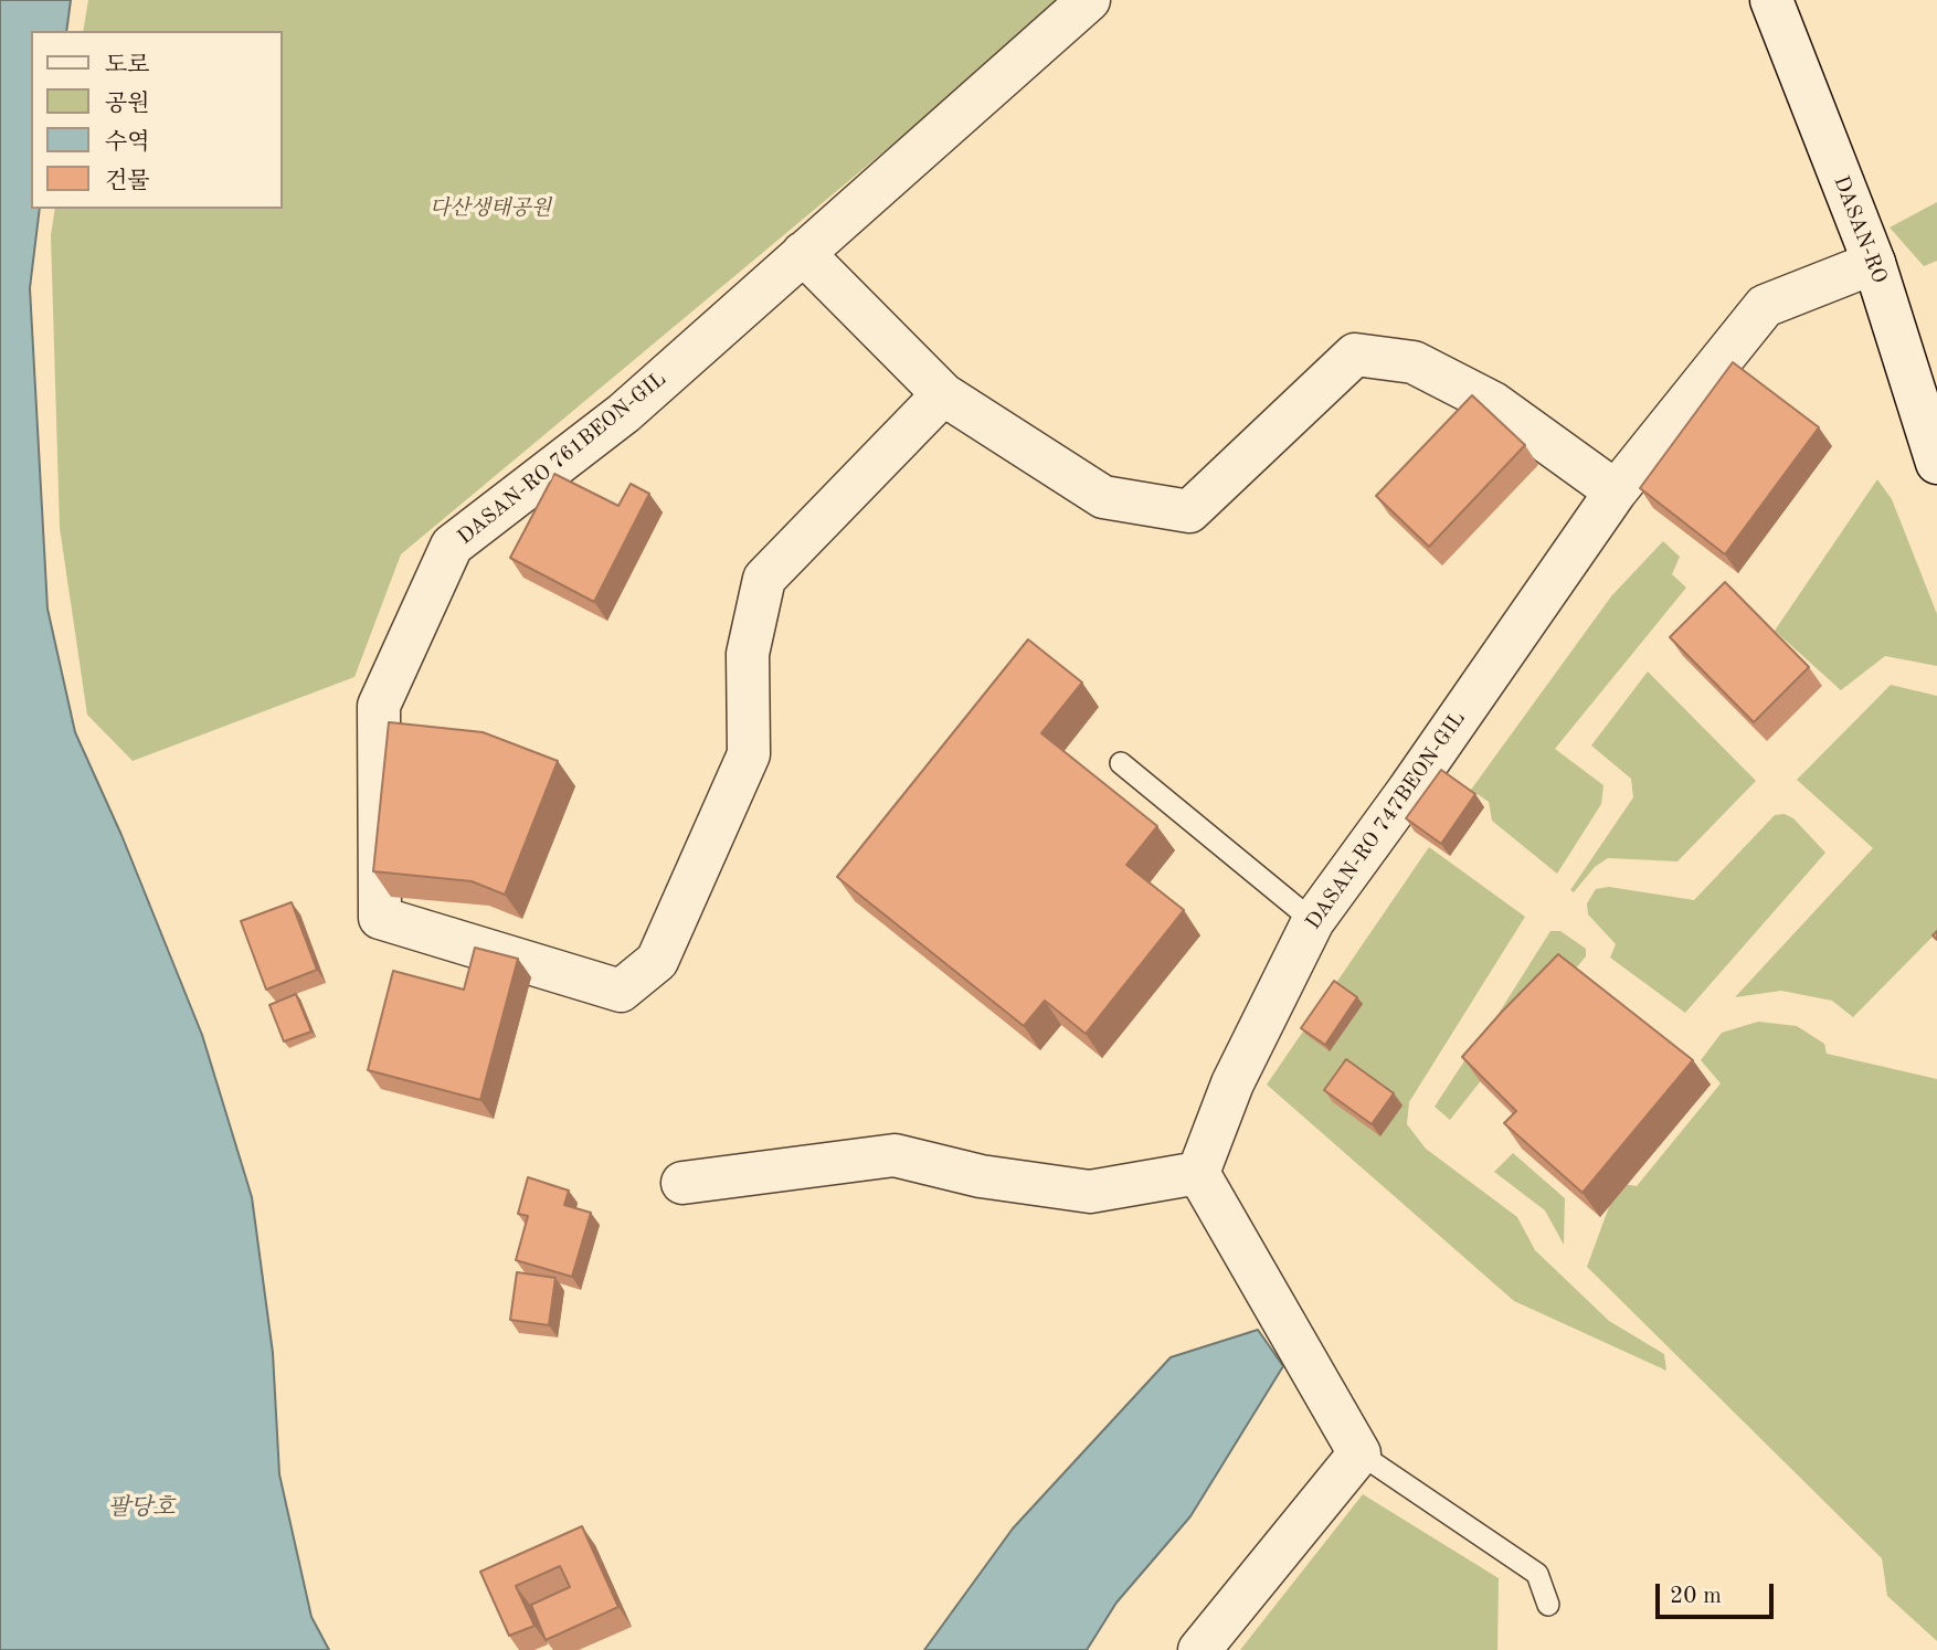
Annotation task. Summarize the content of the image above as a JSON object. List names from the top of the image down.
{
  "streets": {
    "street": ["DASAN-RO", "DASAN-RO 761BEON-GIL", "DASAN-RO 747BEON-GIL"]
  },
  "crossings": [
    ["DASAN-RO", "DASAN-RO 747BEON-GIL"]
  ],
  "water": ["팔당호"],
  "parks": ["다산생태공원"],
  "legend": [
    "도로",
    "공원",
    "수역",
    "건물"
  ],
  "scale_bar": "20 m"
}
